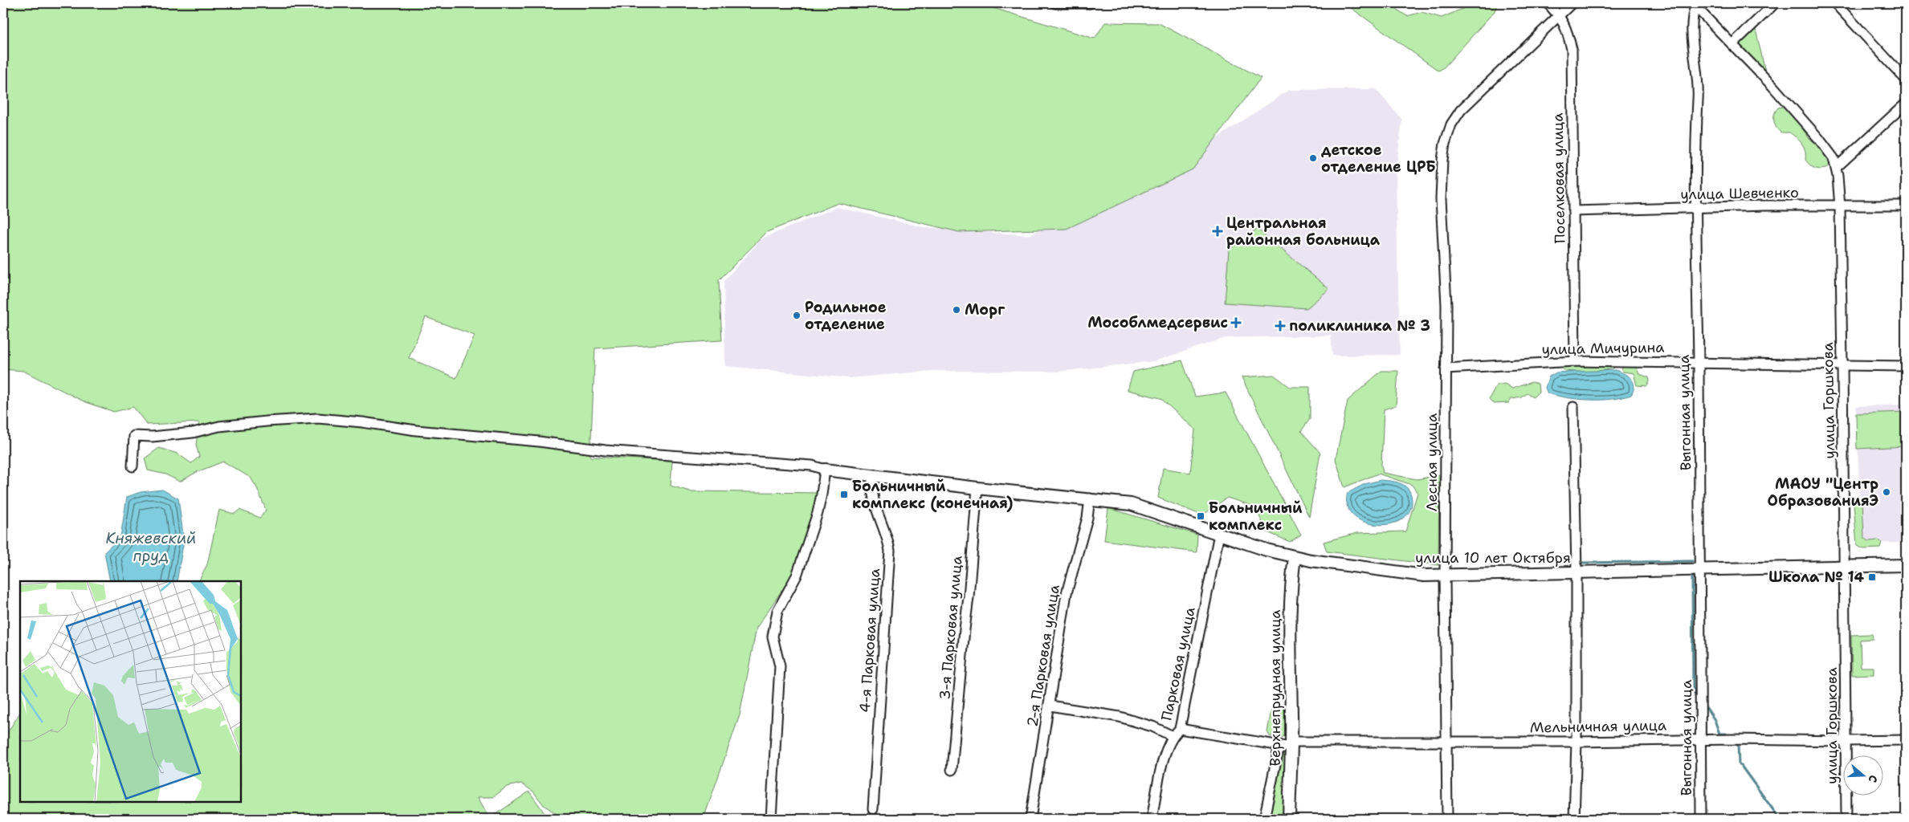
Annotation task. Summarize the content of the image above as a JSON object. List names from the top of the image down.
{
  "streets": {
    "street": [
      "Поселковая улица",
      "улица Шевченко",
      "улица Мичурина",
      "улица Горшкова",
      "Выгонная улица",
      "Лесная улица",
      "улица 10 лет Октября",
      "3-я Парковая улица",
      "4-я Парковая улица",
      "2-я Парковая улица",
      "Парковая улица",
      "Верхнепрудная улица",
      "Мельничная улица"
    ]
  },
  "crossings": [
    ["Поселковая улица", "улица Шевченко"],
    ["Поселковая улица", "улица Мичурина"],
    ["Поселковая улица", "Лесная улица"],
    ["улица Шевченко", "улица Горшкова"],
    ["улица Шевченко", "Выгонная улица"],
    ["улица Мичурина", "улица Горшкова"],
    ["улица Мичурина", "Выгонная улица"],
    ["улица Мичурина", "Лесная улица"],
    ["улица Горшкова", "Выгонная улица"],
    ["улица Горшкова", "улица 10 лет Октября"],
    ["улица Горшкова", "Мельничная улица"],
    ["Выгонная улица", "улица 10 лет Октября"],
    ["Выгонная улица", "Мельничная улица"],
    ["Лесная улица", "улица 10 лет Октября"],
    ["Лесная улица", "Мельничная улица"],
    ["улица 10 лет Октября", "3-я Парковая улица"],
    ["улица 10 лет Октября", "4-я Парковая улица"],
    ["улица 10 лет Октября", "2-я Парковая улица"],
    ["улица 10 лет Октября", "Парковая улица"],
    ["улица 10 лет Октября", "Верхнепрудная улица"],
    ["Парковая улица", "Мельничная улица"],
    ["Верхнепрудная улица", "Мельничная улица"]
  ],
  "water": ["Княжевский пруд"],
  "places": {
    "other": [
      "детское отделение ЦРБ",
      "Морг",
      "Родильное отделение",
      "МАОУ \"Центр ОбразованияЭ"
    ],
    "health": ["Центральная районная больница", "Мособлмедсервис", "поликлиника № 3"],
    "transit": ["Больничный комплекс (конечная)", "Больничный комплекс", "Школа № 14"]
  },
  "north": "right"
}
